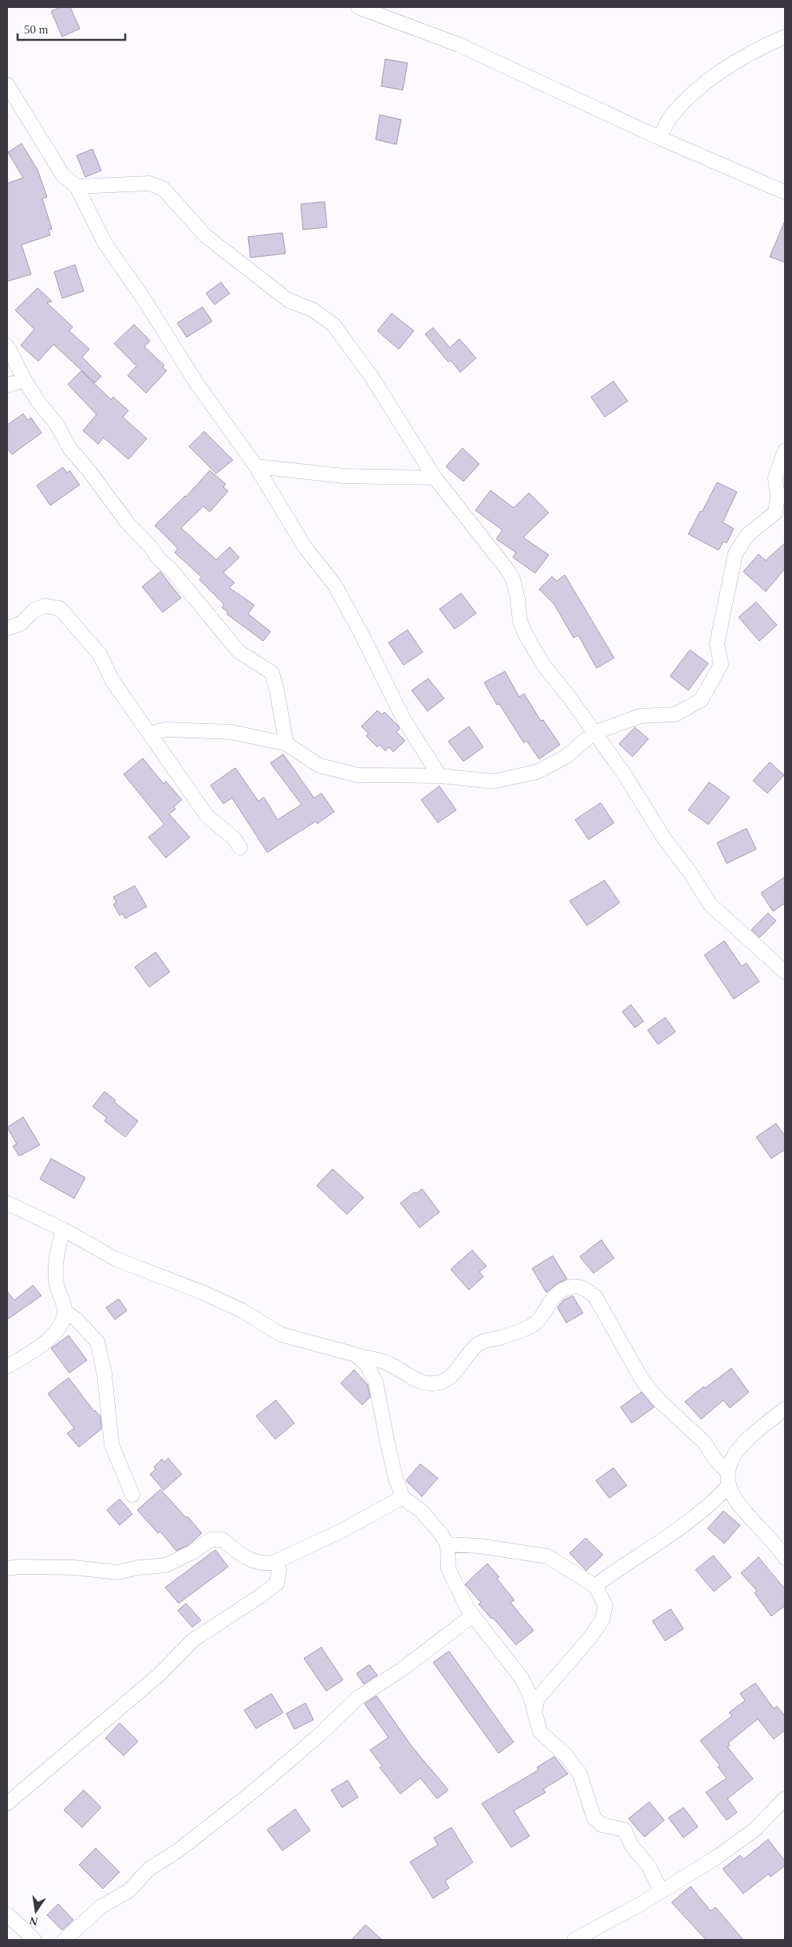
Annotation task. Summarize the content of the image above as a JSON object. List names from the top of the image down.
{
  "scale_bar": "50 m",
  "north": "bottom"
}
